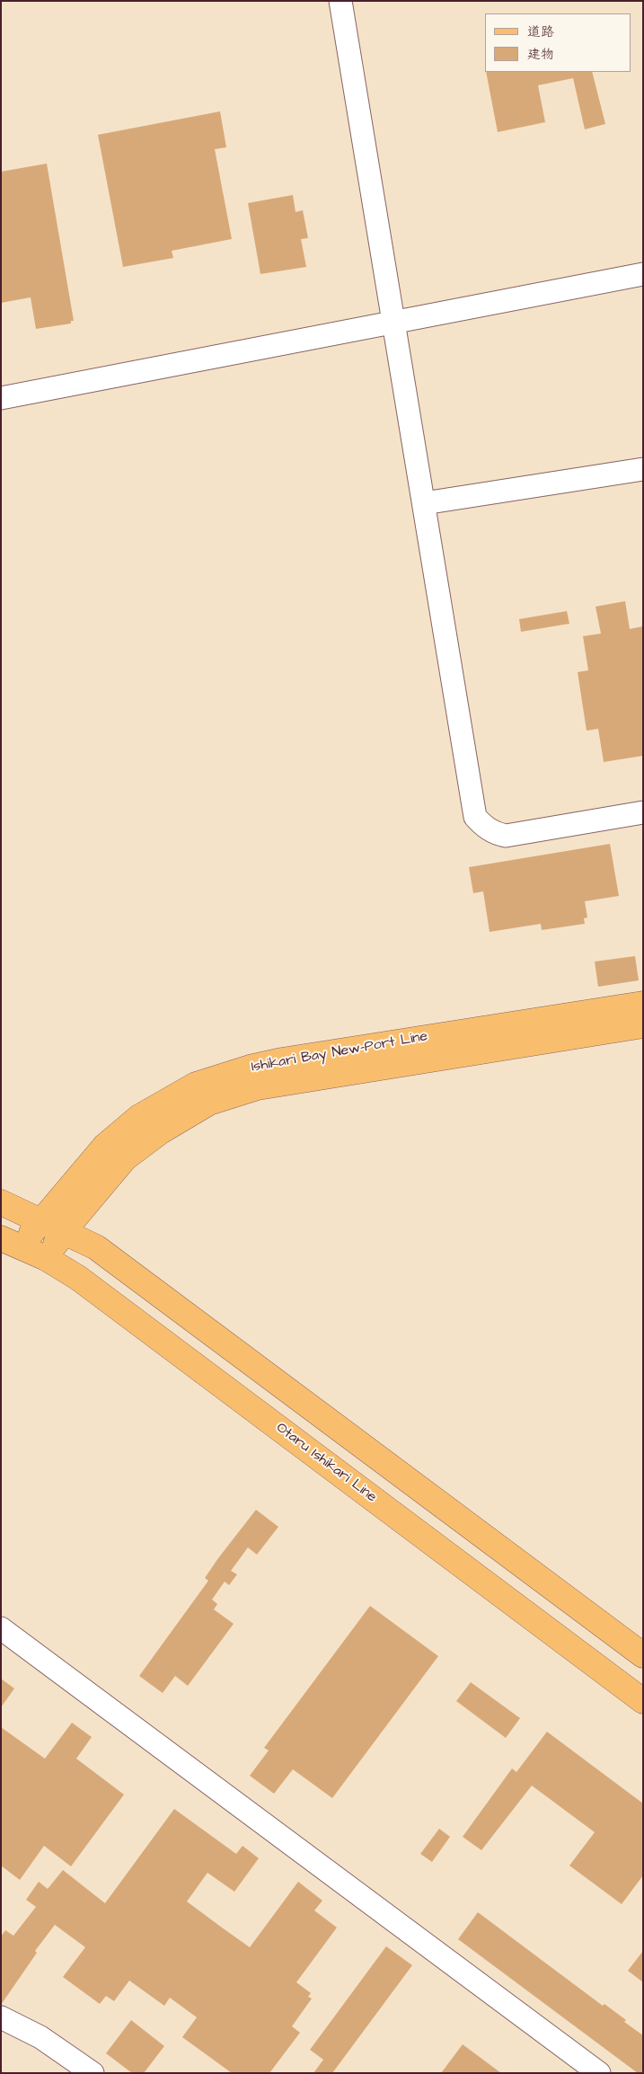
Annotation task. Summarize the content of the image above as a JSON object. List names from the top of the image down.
{
  "streets": {
    "main road": ["Ishikari Bay New-Port Line", "Otaru Ishikari Line"]
  },
  "crossings": [
    ["Ishikari Bay New-Port Line", "Otaru Ishikari Line"]
  ],
  "legend": ["道路", "建物"]
}
